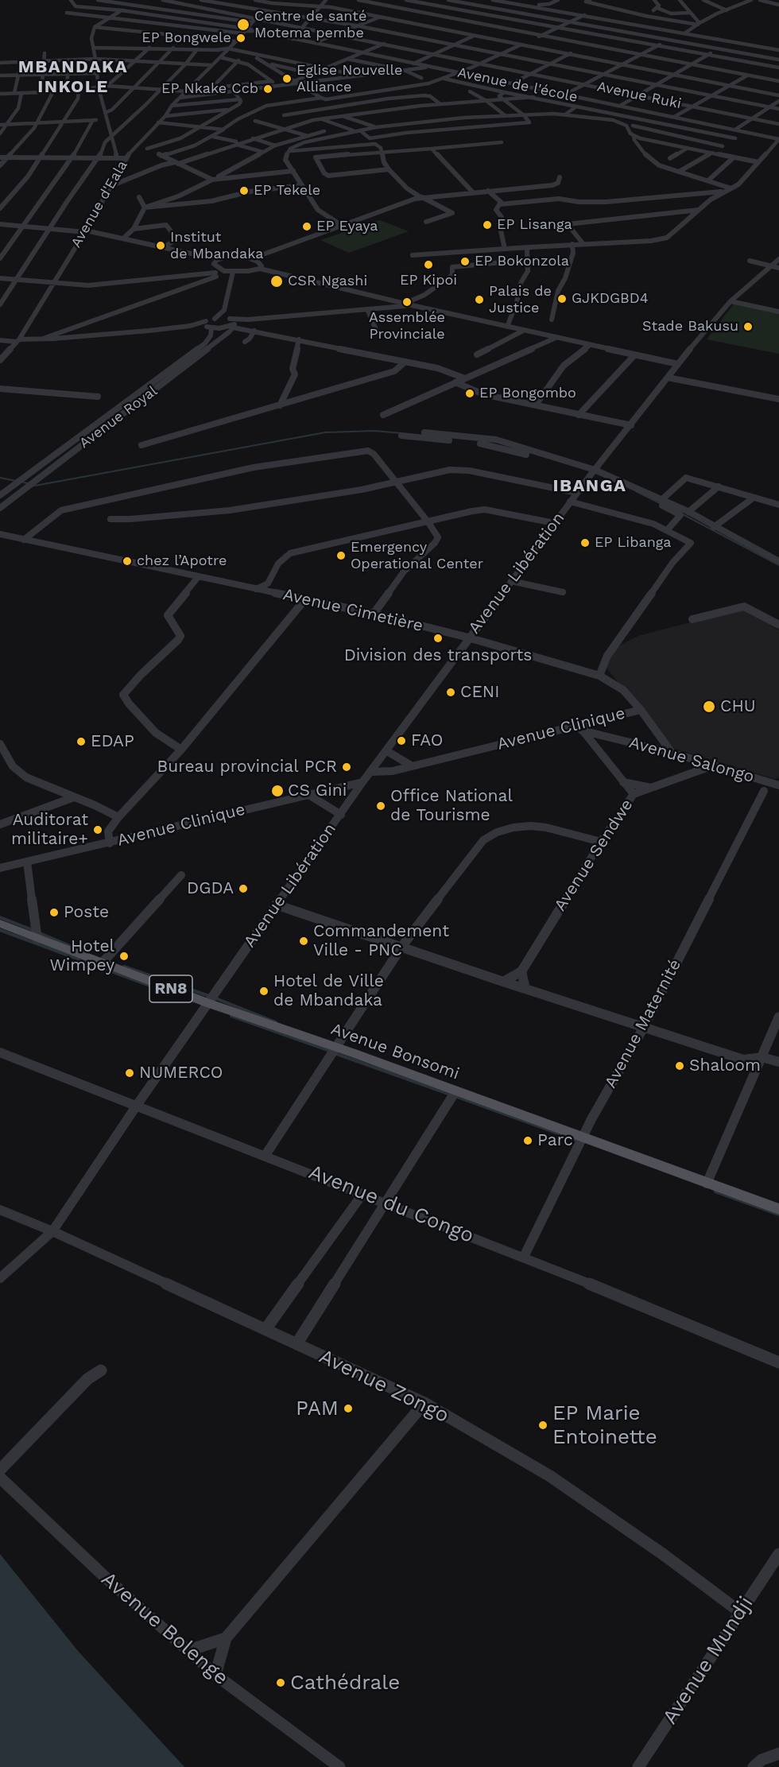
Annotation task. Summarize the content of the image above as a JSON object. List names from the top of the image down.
{
  "streets": {
    "main road": ["RN8", "Avenue Bonsomi"],
    "street": [
      "Avenue de l'école",
      "Avenue Ruki",
      "Avenue d'Eala",
      "Avenue Royal",
      "Avenue Libération",
      "Avenue Cimetière",
      "Avenue Clinique",
      "Avenue Salongo",
      "Avenue Sendwe",
      "Avenue Maternité",
      "Avenue du Congo",
      "Avenue Zongo",
      "Avenue Bolenge",
      "Avenue Mundji"
    ]
  },
  "crossings": [
    ["Avenue de l'école", "Avenue d'Eala"],
    ["Avenue Ruki", "Avenue d'Eala"],
    ["Avenue Libération", "Avenue Cimetière"],
    ["Avenue Libération", "Avenue Clinique"],
    ["Avenue Libération", "Avenue Bonsomi"],
    ["Avenue Libération", "Avenue du Congo"],
    ["Avenue Libération", "Avenue Zongo"],
    ["Avenue Cimetière", "Avenue Clinique"],
    ["Avenue Cimetière", "Avenue Salongo"],
    ["Avenue Clinique", "Avenue Salongo"],
    ["Avenue Salongo", "Avenue Sendwe"],
    ["Avenue Maternité", "Avenue Bonsomi"],
    ["Avenue Maternité", "Avenue du Congo"],
    ["Avenue Zongo", "Avenue Mundji"]
  ],
  "districts": ["MBANDAKA INKOLE", "IBANGA"],
  "places": [
    "Centre de santé Motema pembe",
    "EP Bongwele",
    "Eglise Nouvelle Alliance",
    "EP Nkake Ccb",
    "EP Tekele",
    "EP Lisanga",
    "EP Eyaya",
    "Institut de Mbandaka",
    "EP Bokonzola",
    "EP Kipoi",
    "CSR Ngashi",
    "GJKDGBD4",
    "Palais de Justice",
    "Assemblée Provinciale",
    "Stade Bakusu",
    "EP Bongombo",
    "EP Libanga",
    "Emergency Operational Center",
    "chez l’Apotre",
    "Division des transports",
    "CENI",
    "CHU",
    "FAO",
    "EDAP",
    "Bureau provincial PCR",
    "CS Gini",
    "Office National de Tourisme",
    "Auditorat militaire+",
    "DGDA",
    "Poste",
    "Commandement Ville - PNC",
    "Hotel Wimpey",
    "Hotel de Ville de Mbandaka",
    "Shaloom",
    "NUMERCO",
    "Parc",
    "PAM",
    "EP Marie Entoinette",
    "Cathédrale"
  ]
}
